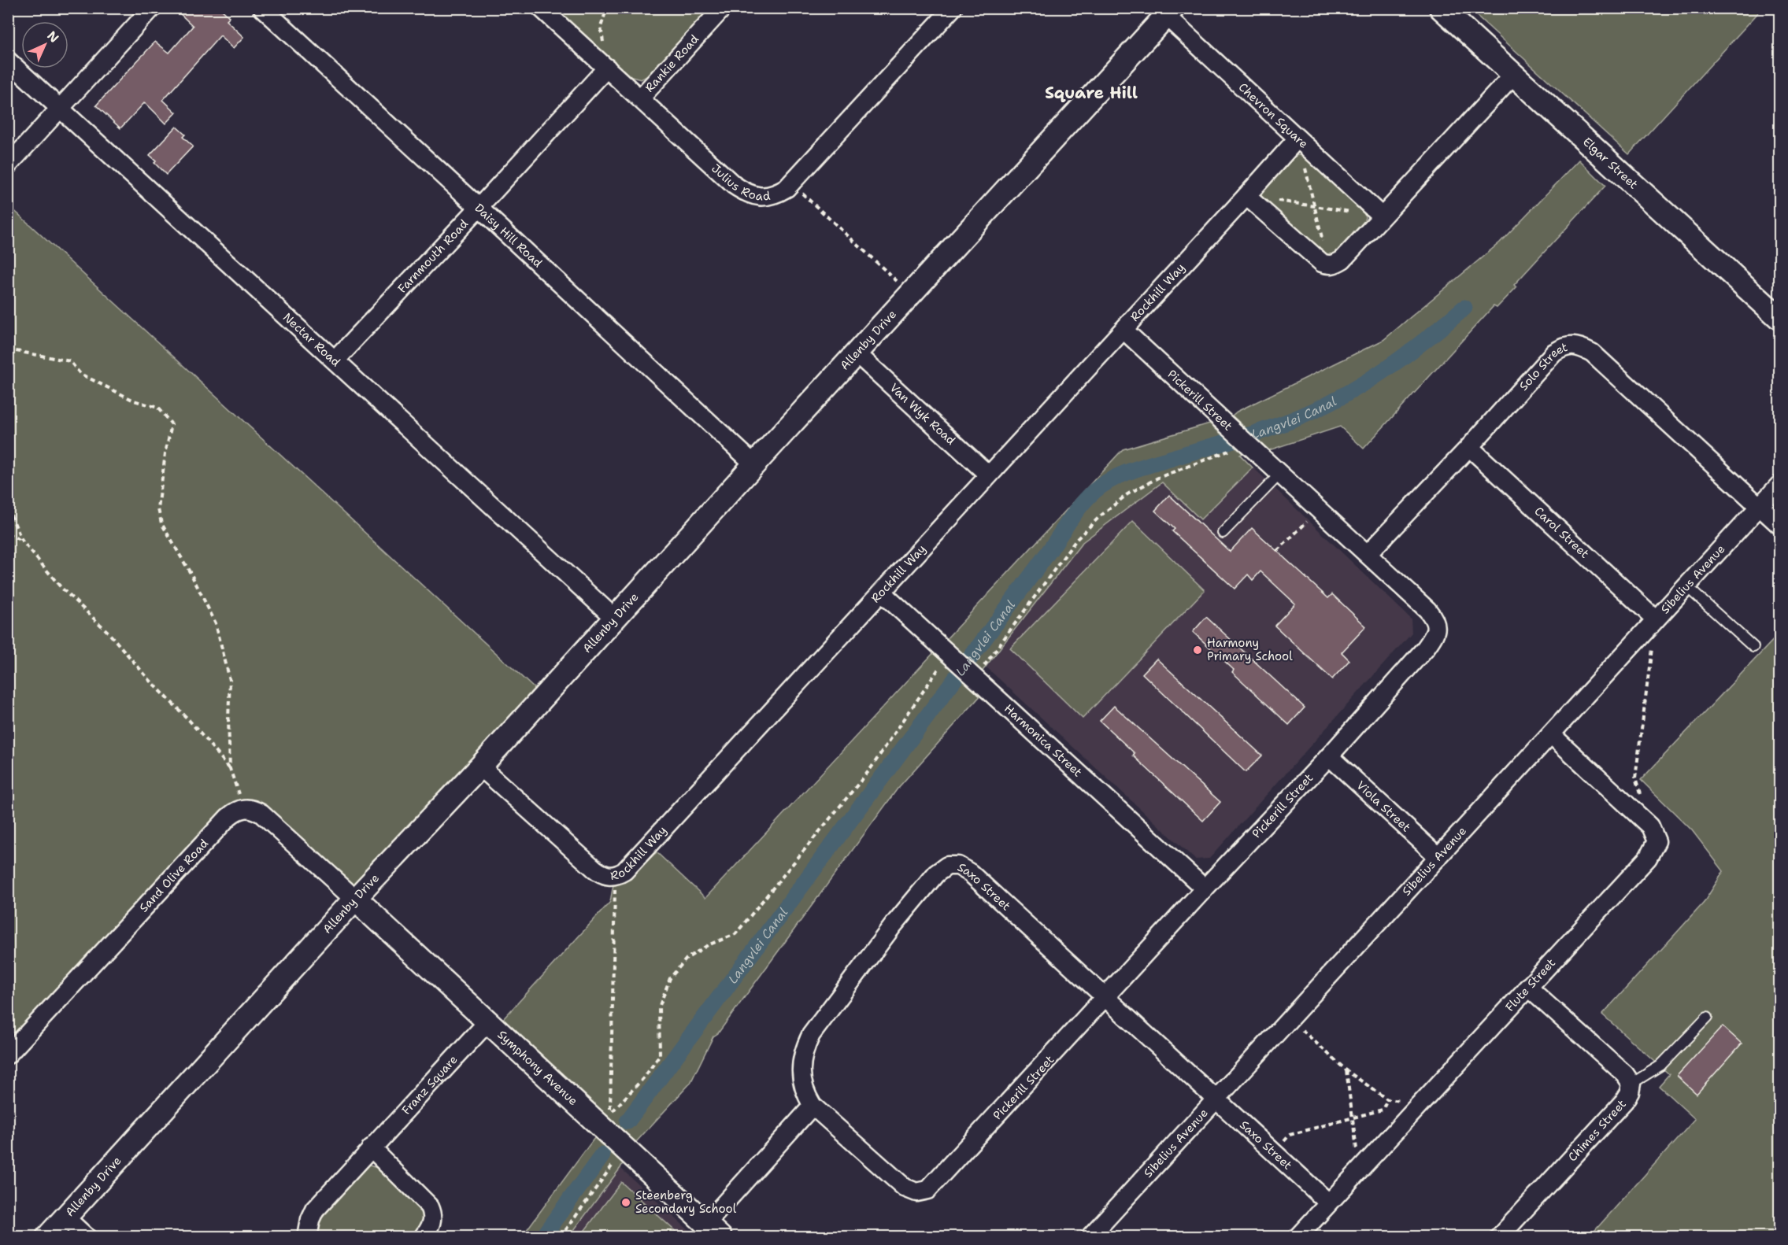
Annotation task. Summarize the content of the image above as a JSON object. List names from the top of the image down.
{
  "streets": {
    "street": [
      "Rankie Road",
      "Chevron Square",
      "Elgar Street",
      "Julius Road",
      "Daisy Hill Road",
      "Farnmouth Road",
      "Rockhill Way",
      "Nectar Road",
      "Allenby Drive",
      "Solo Street",
      "Pickerill Street",
      "Van Wyk Road",
      "Carol Street",
      "Sibelius Avenue",
      "Harmonica Street",
      "Viola Street",
      "Sand Olive Road",
      "Saxo Street",
      "Flute Street",
      "Symphony Avenue",
      "Franz Square",
      "Chimes Street"
    ]
  },
  "crossings": [
    ["Rankie Road", "Julius Road"],
    ["Chevron Square", "Rockhill Way"],
    ["Chevron Square", "Allenby Drive"],
    ["Julius Road", "Farnmouth Road"],
    ["Daisy Hill Road", "Farnmouth Road"],
    ["Daisy Hill Road", "Allenby Drive"],
    ["Farnmouth Road", "Nectar Road"],
    ["Rockhill Way", "Allenby Drive"],
    ["Rockhill Way", "Pickerill Street"],
    ["Rockhill Way", "Van Wyk Road"],
    ["Rockhill Way", "Harmonica Street"],
    ["Nectar Road", "Allenby Drive"],
    ["Allenby Drive", "Van Wyk Road"],
    ["Allenby Drive", "Symphony Avenue"],
    ["Solo Street", "Pickerill Street"],
    ["Solo Street", "Carol Street"],
    ["Solo Street", "Sibelius Avenue"],
    ["Pickerill Street", "Harmonica Street"],
    ["Pickerill Street", "Viola Street"],
    ["Pickerill Street", "Saxo Street"],
    ["Carol Street", "Sibelius Avenue"],
    ["Sibelius Avenue", "Viola Street"],
    ["Sibelius Avenue", "Saxo Street"],
    ["Saxo Street", "Flute Street"],
    ["Symphony Avenue", "Franz Square"]
  ],
  "districts": ["Square Hill"],
  "water": ["Langvlei Canal"],
  "places": ["Harmony Primary School", "Steenberg Secondary School"],
  "north": "top right"
}
